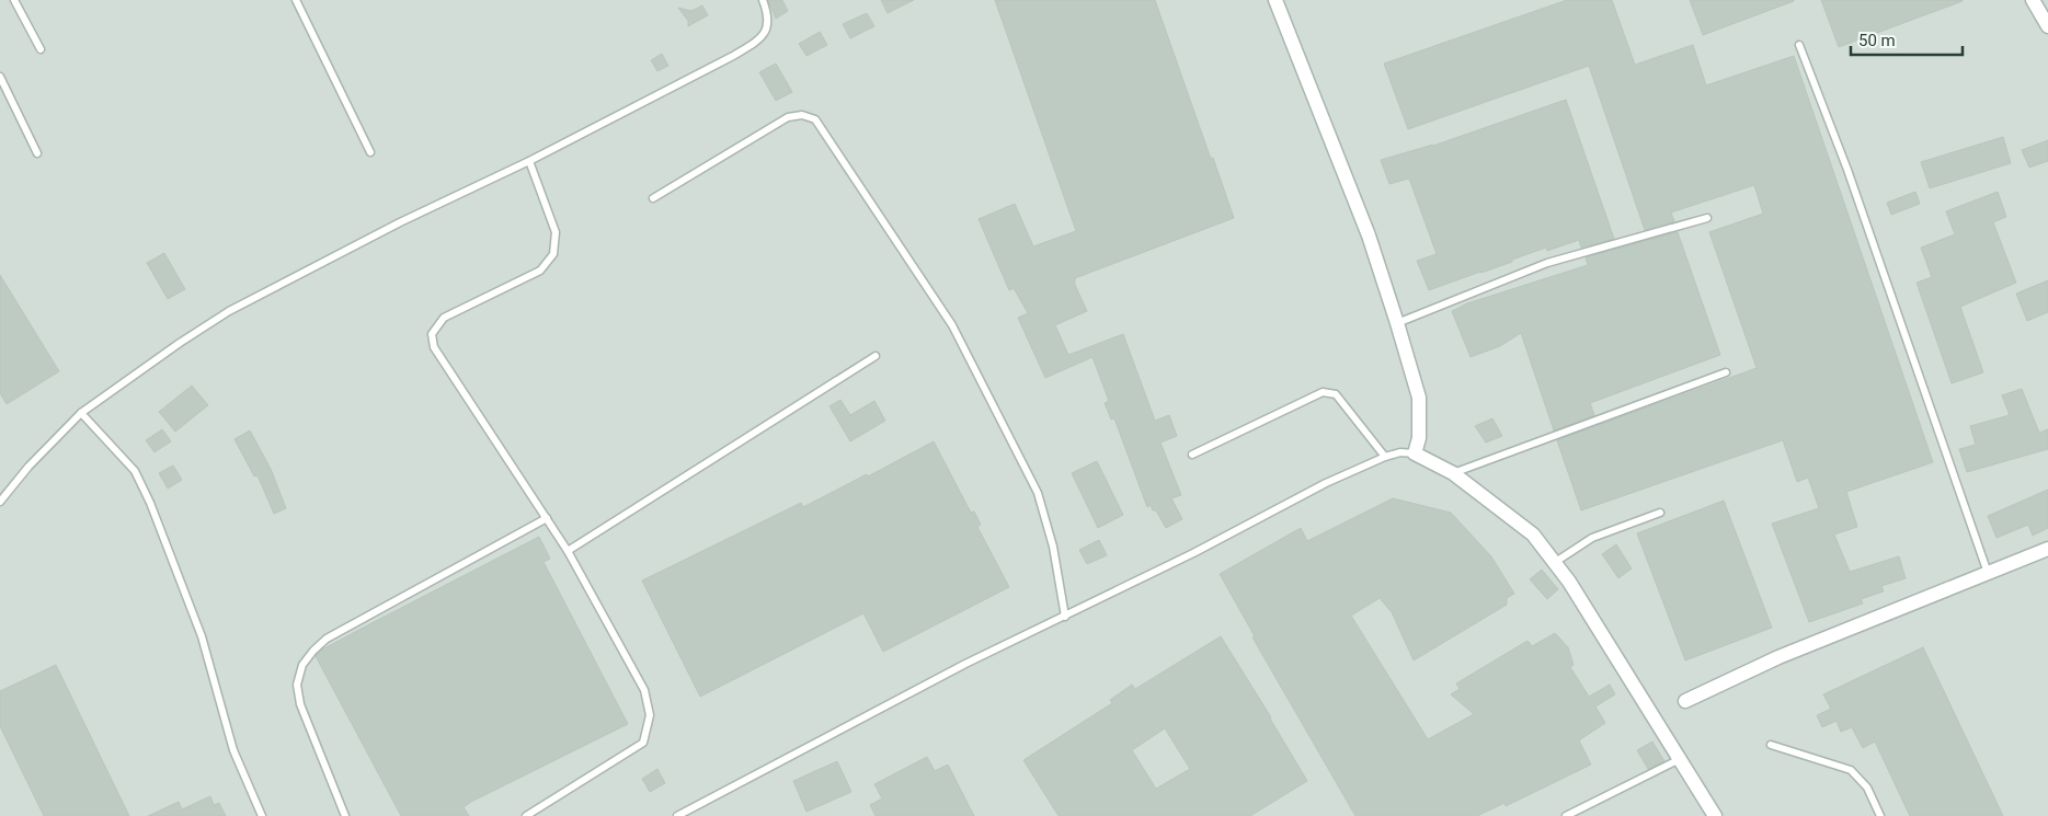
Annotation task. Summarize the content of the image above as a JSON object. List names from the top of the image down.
{
  "scale_bar": "50 m"
}
